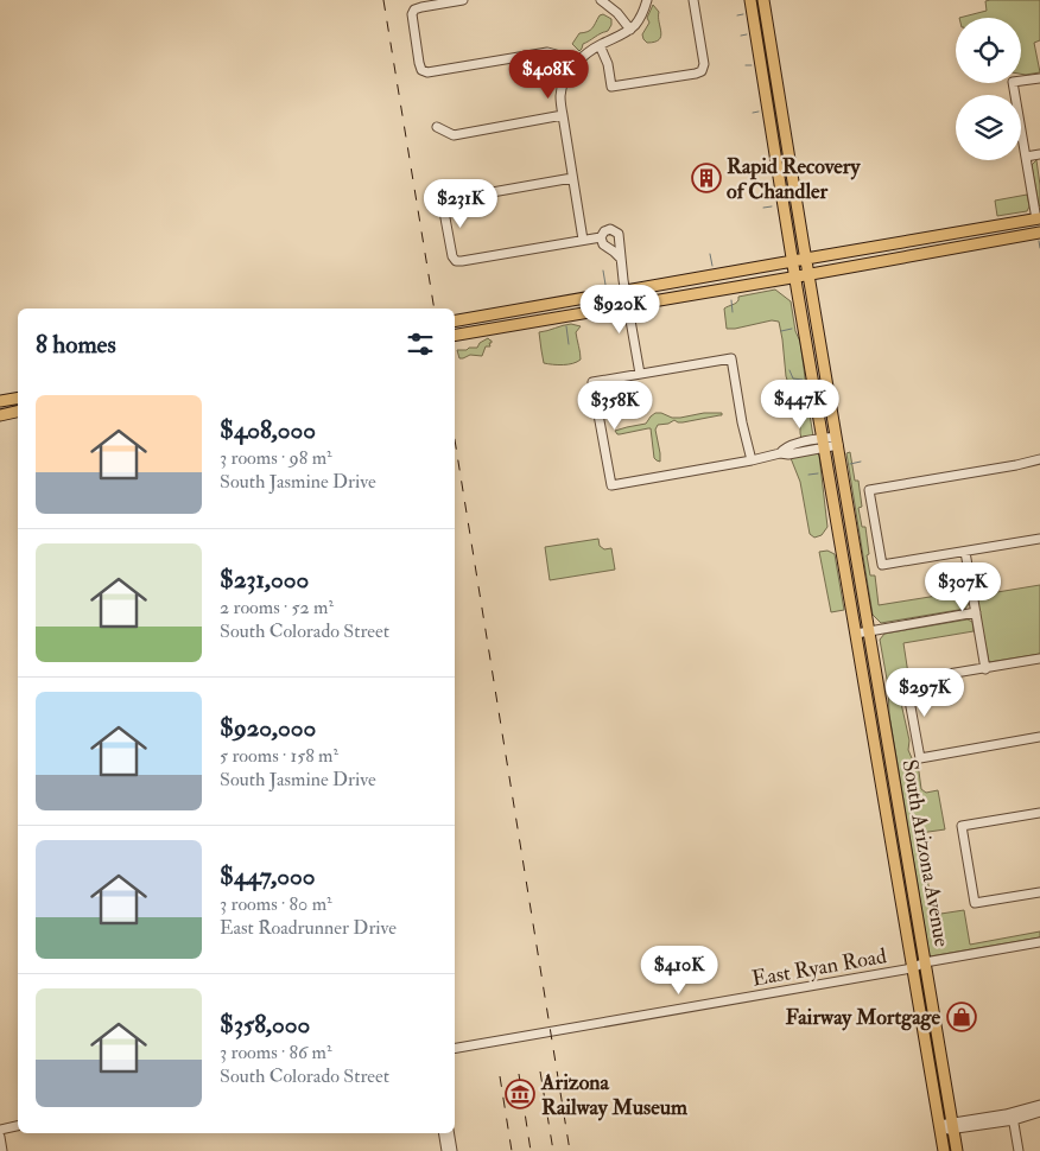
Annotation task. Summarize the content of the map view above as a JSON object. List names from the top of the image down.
{
  "streets": {
    "main road": ["South Arizona Avenue"],
    "street": ["East Ryan Road"]
  },
  "crossings": [
    ["South Arizona Avenue", "East Ryan Road"]
  ],
  "places": {
    "building": ["Rapid Recovery of Chandler"],
    "shop": ["Fairway Mortgage"],
    "museum": ["Arizona Railway Museum"]
  },
  "page": {
    "price": [
      "$408K",
      "$231K",
      "$920K",
      "$447K",
      "$358K",
      "$307K",
      "$297K",
      "$410K"
    ],
    "heading": "8 homes",
    "list": [
      {
        "name": "$408,000",
        "note": "3 rooms · 98 m² · South Jasmine Drive"
      },
      {
        "name": "$231,000",
        "note": "2 rooms · 52 m² · South Colorado Street"
      },
      {
        "name": "$920,000",
        "note": "5 rooms · 158 m² · South Jasmine Drive"
      },
      {
        "name": "$447,000",
        "note": "3 rooms · 80 m² · East Roadrunner Drive"
      },
      {
        "name": "$358,000",
        "note": "3 rooms · 86 m² · South Colorado Street"
      }
    ]
  }
}
